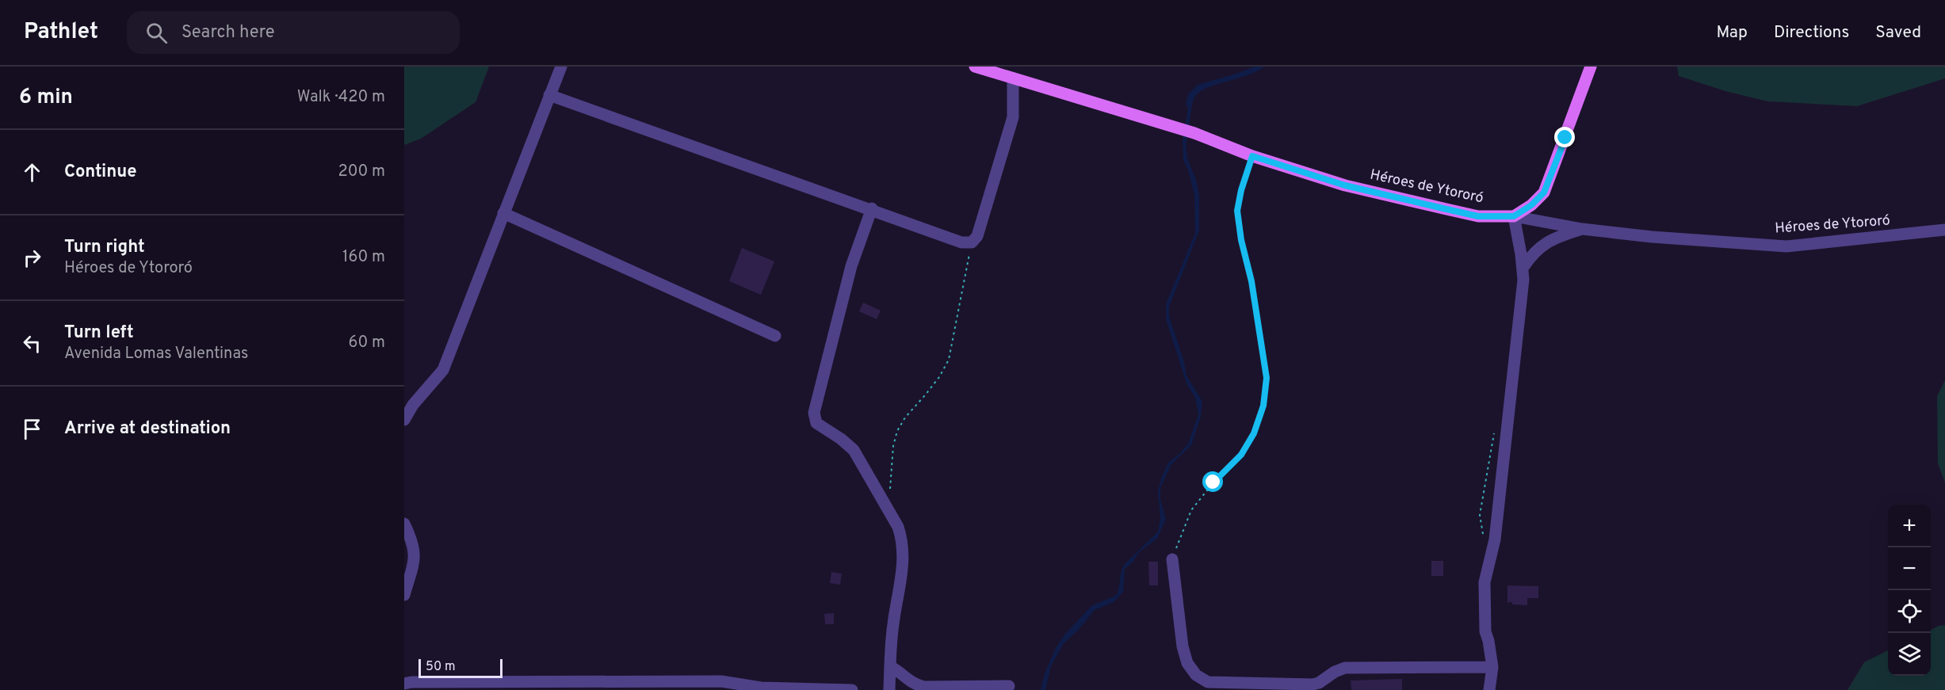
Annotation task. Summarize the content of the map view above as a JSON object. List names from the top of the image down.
{
  "streets": {
    "main road": ["Héroes de Ytororó"]
  },
  "scale_bar": "50 m",
  "page": {
    "header": "Pathlet",
    "search": "Search here",
    "nav": ["Map", "Directions", "Saved"],
    "heading": ["6 min", "Walk · 420 m"],
    "list": [
      ["Continue", "200 m"],
      ["Turn right", "Héroes de Ytororó", "160 m"],
      ["Turn left", "Avenida Lomas Valentinas", "60 m"],
      "Arrive at destination"
    ],
    "map_buttons": ["+", "−"],
    "scale": "50 m"
  }
}
